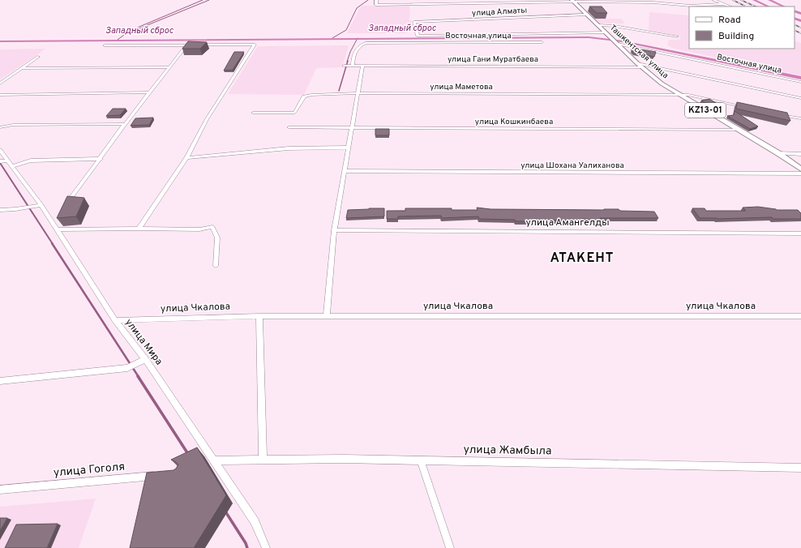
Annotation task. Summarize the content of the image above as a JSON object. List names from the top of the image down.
{
  "streets": {
    "main road": ["Ташкентская улица", "KZ13-01"],
    "street": [
      "улица Алматы",
      "Восточная улица",
      "улица Гани Муратбаева",
      "улица Маметова",
      "улица Кошкинбаева",
      "улица Шохана Уалиханова",
      "улица Амангелды",
      "улица Чкалова",
      "улица Мира",
      "улица Жамбыла",
      "улица Гоголя"
    ]
  },
  "crossings": [
    ["улица Алматы", "Восточная улица"],
    ["улица Алматы", "Ташкентская улица"],
    ["Восточная улица", "Ташкентская улица"],
    ["Восточная улица", "улица Гани Муратбаева"],
    ["Ташкентская улица", "улица Гани Муратбаева"],
    ["Ташкентская улица", "улица Маметова"],
    ["Ташкентская улица", "улица Кошкинбаева"],
    ["улица Чкалова", "улица Мира"],
    ["улица Мира", "улица Жамбыла"]
  ],
  "districts": ["АТАКЕНТ"],
  "water": ["Западный сброс"],
  "legend": ["Road", "Building"]
}
